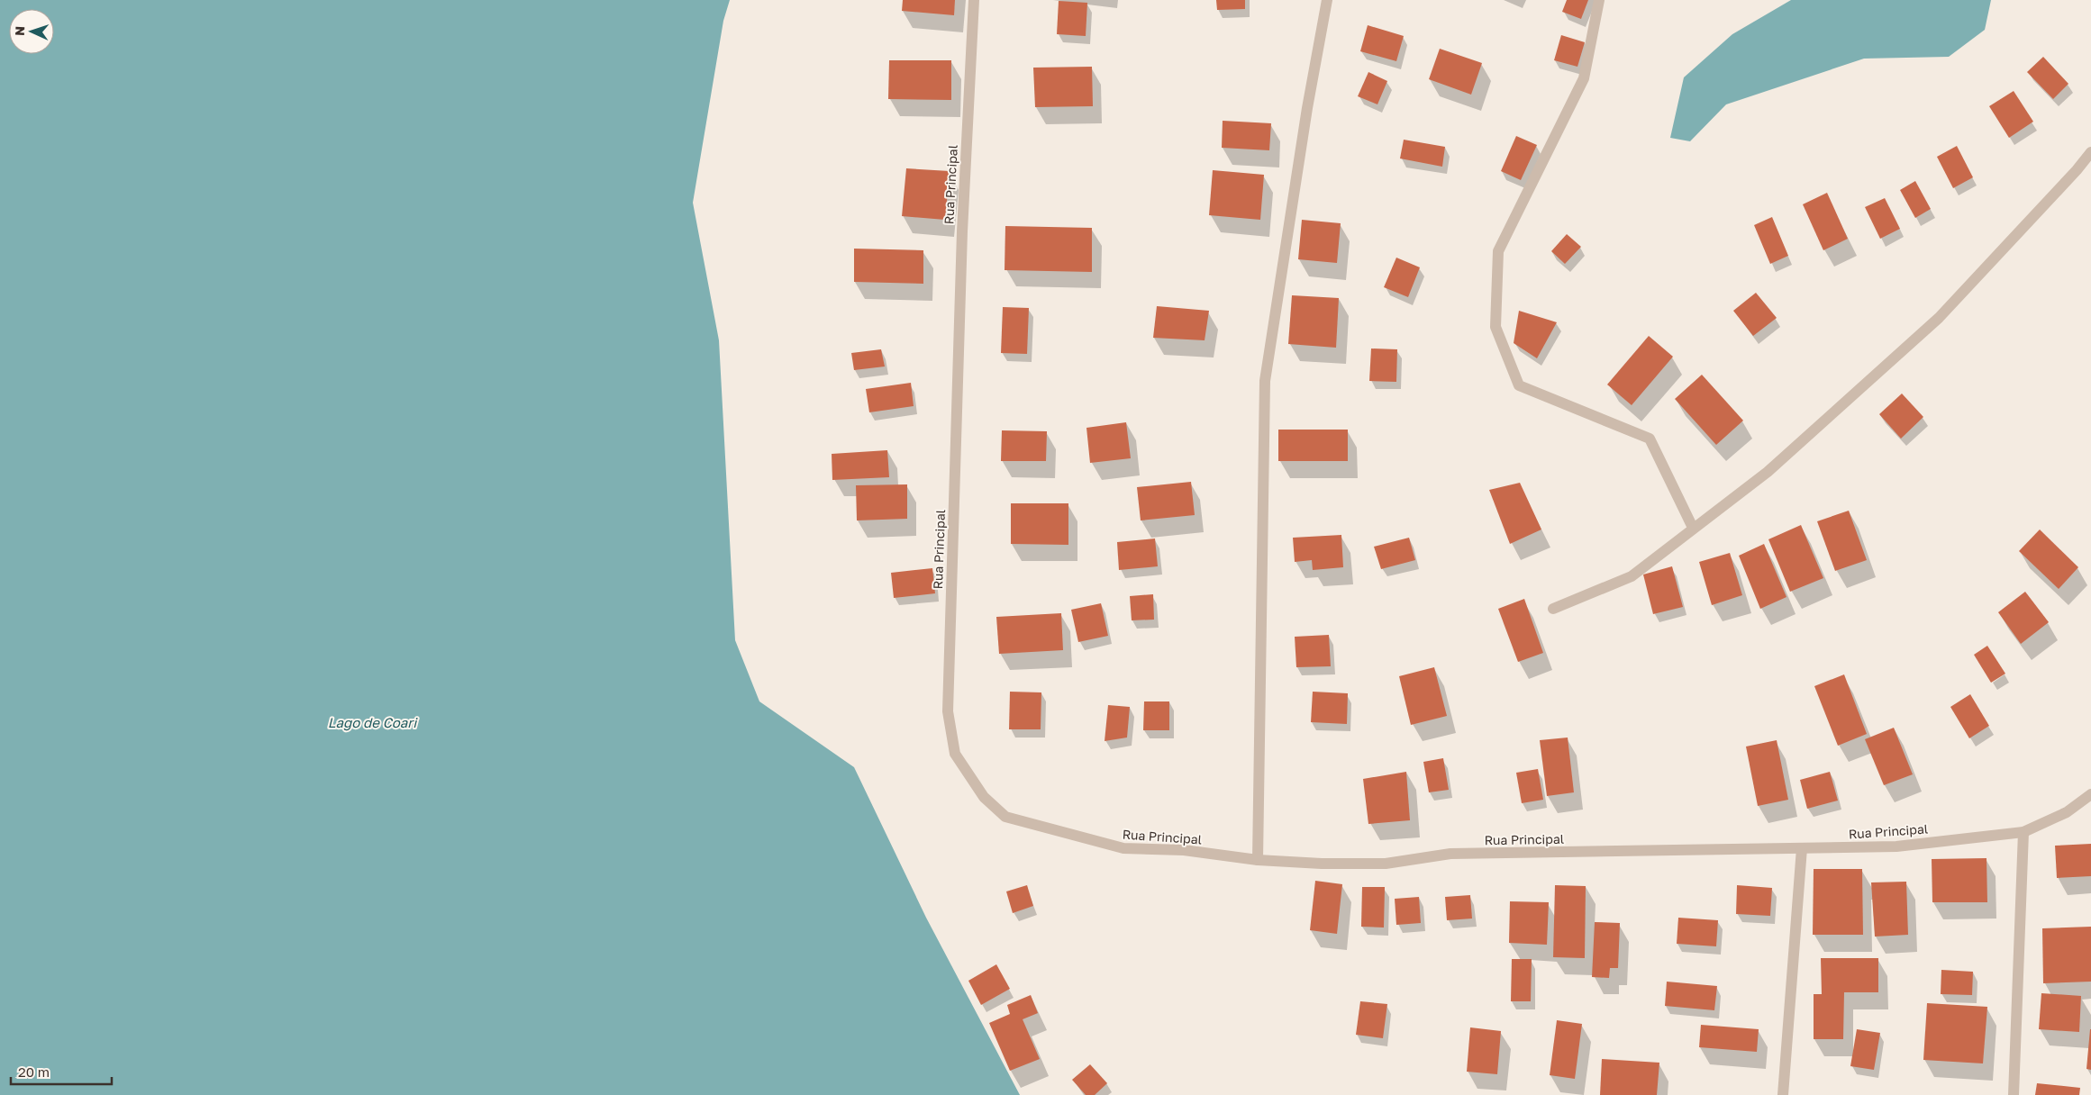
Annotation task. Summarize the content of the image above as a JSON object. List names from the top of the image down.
{
  "streets": {
    "street": ["Rua Principal"]
  },
  "water": ["Lago de Coari"],
  "scale_bar": "20 m",
  "north": "left"
}
